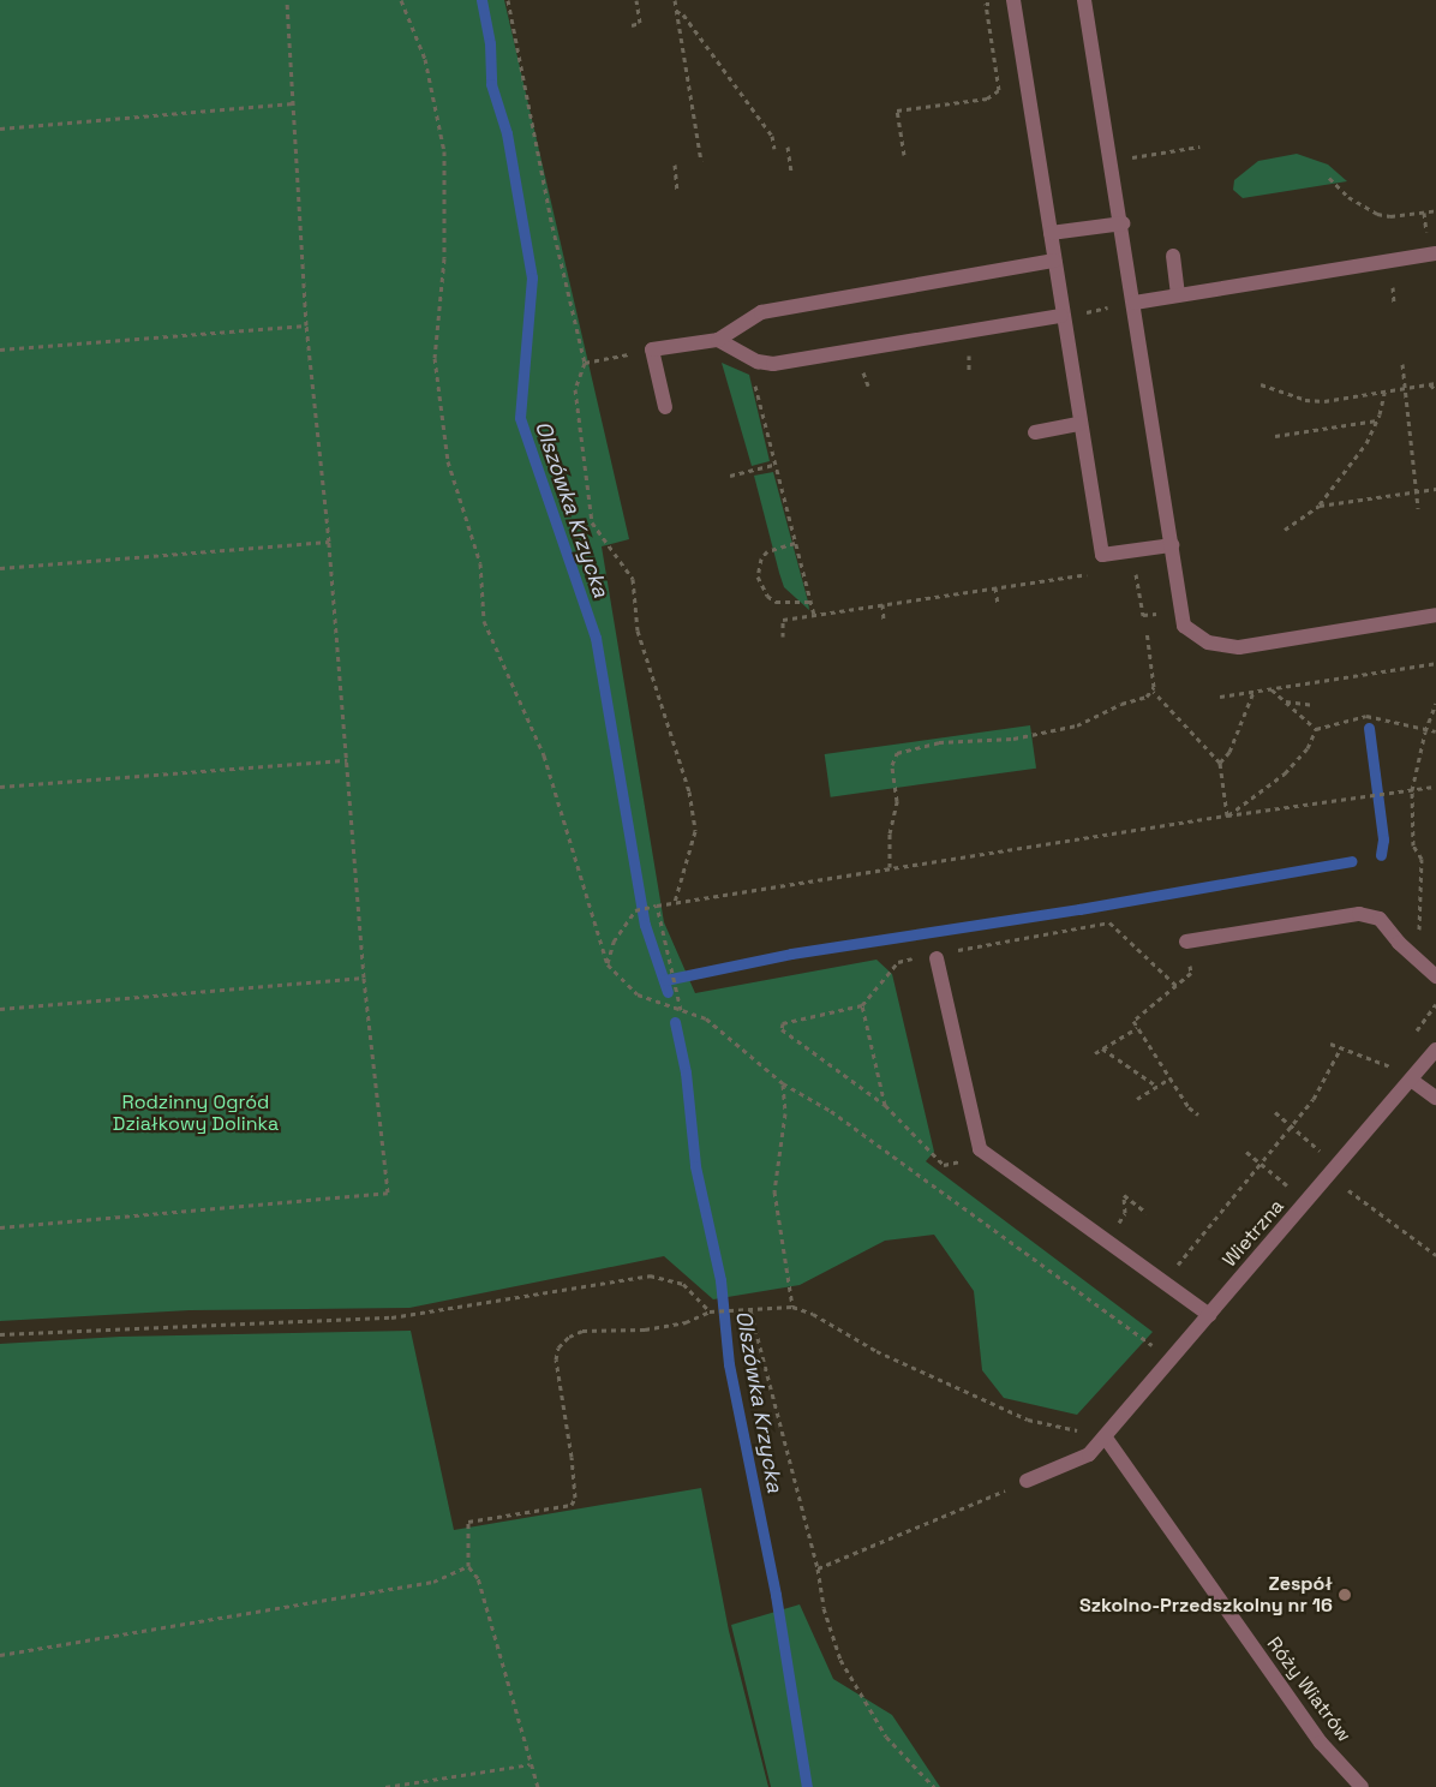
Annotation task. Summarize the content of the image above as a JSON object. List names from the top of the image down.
{
  "streets": {
    "street": ["Wietrzna", "Róży Wiatrów"]
  },
  "crossings": [
    ["Wietrzna", "Róży Wiatrów"]
  ],
  "water": ["Olszówka Krzycka"],
  "parks": ["Rodzinny Ogród Działkowy Dolinka"],
  "places": ["Zespół Szkolno-Przedszkolny nr 16"]
}
